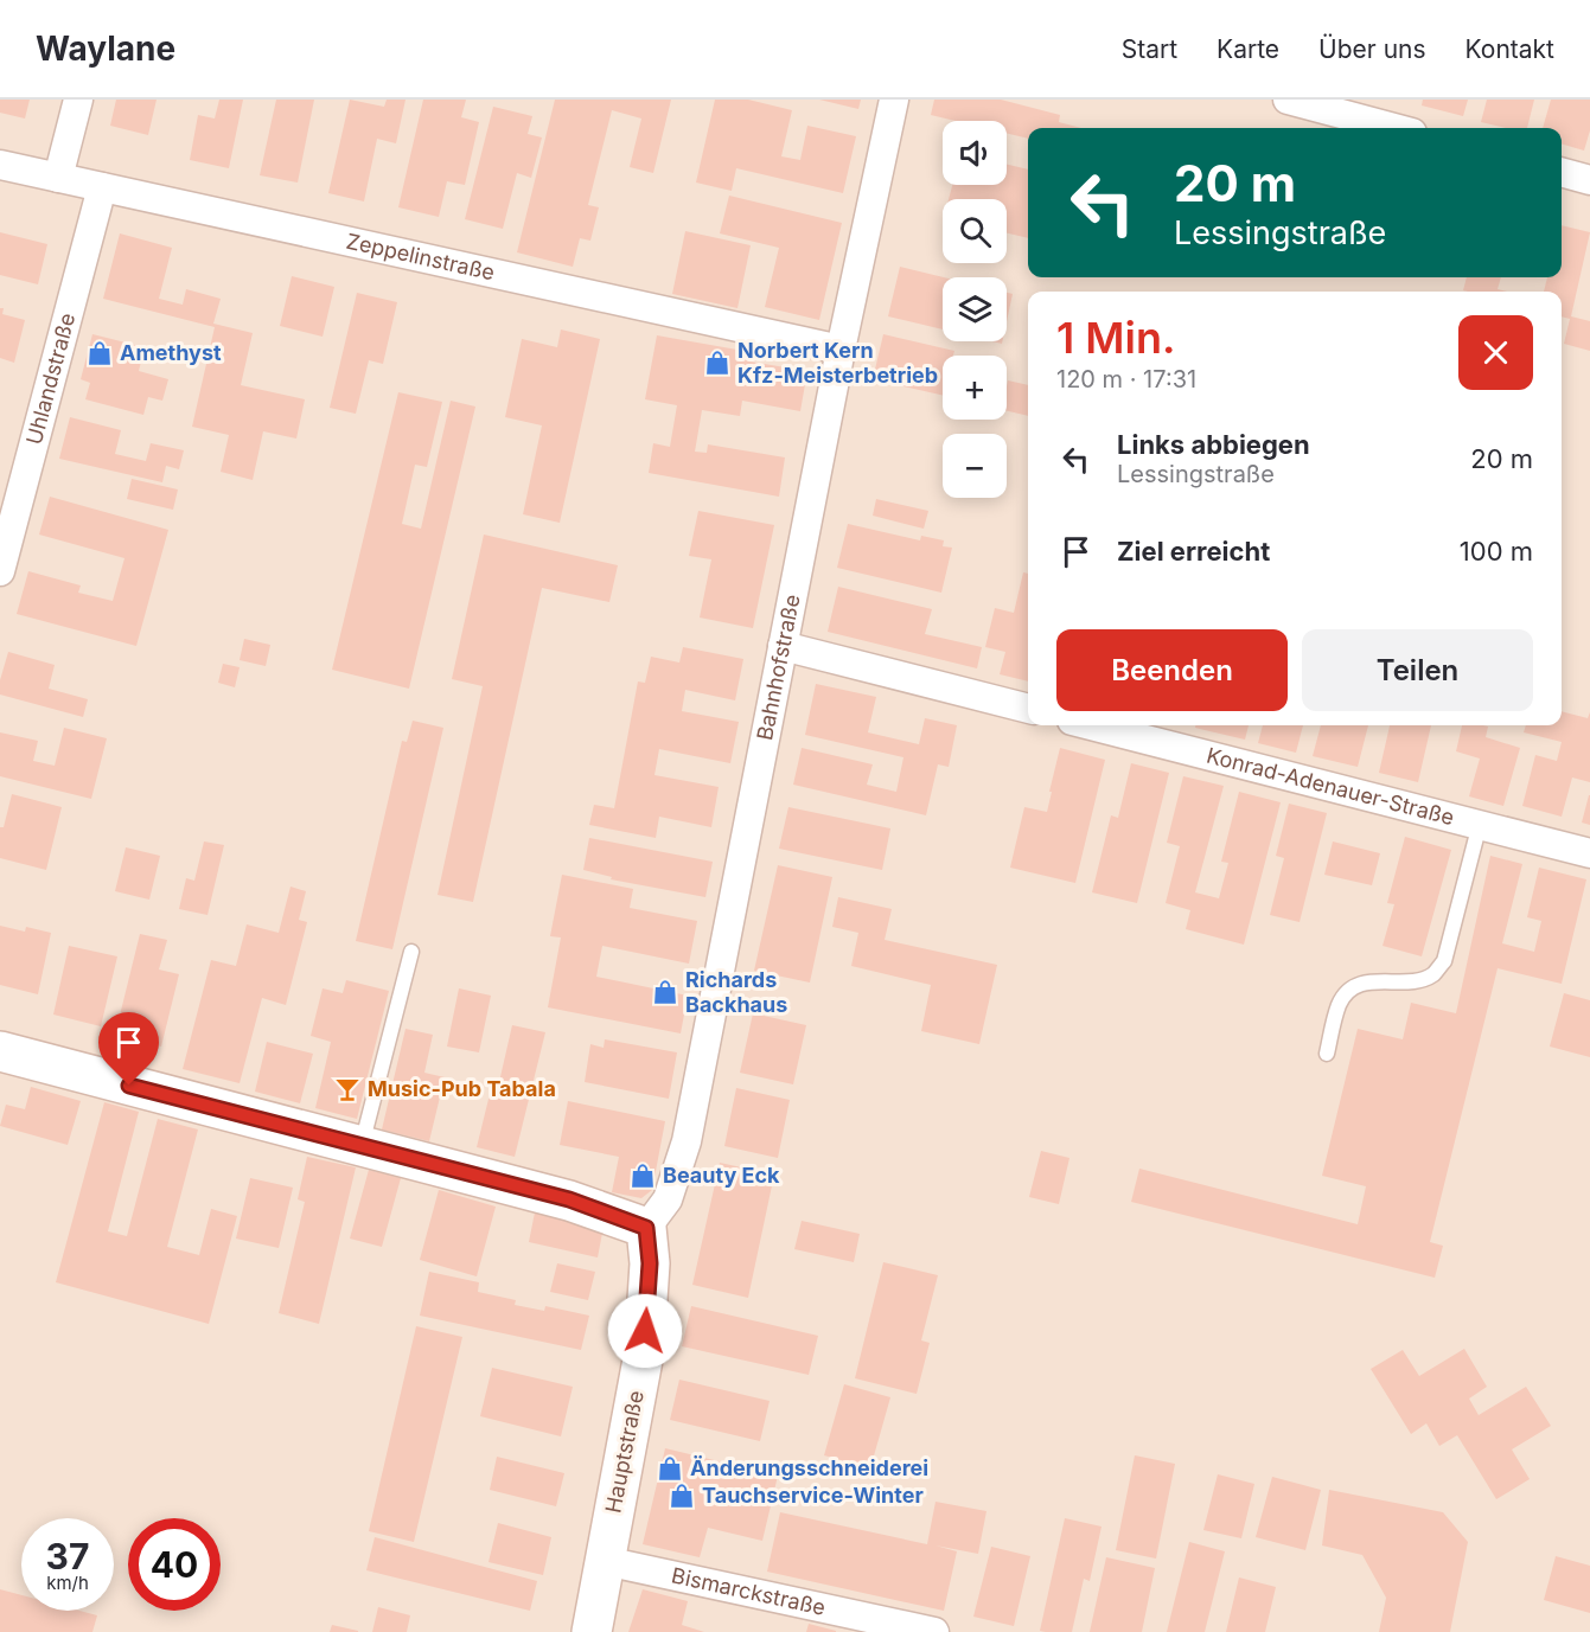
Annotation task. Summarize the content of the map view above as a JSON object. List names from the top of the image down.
{
  "streets": {
    "street": [
      "Zeppelinstraße",
      "Uhlandstraße",
      "Bahnhofstraße",
      "Konrad-Adenauer-Straße",
      "Hauptstraße",
      "Bismarckstraße"
    ]
  },
  "crossings": [
    ["Zeppelinstraße", "Uhlandstraße"],
    ["Zeppelinstraße", "Bahnhofstraße"],
    ["Bahnhofstraße", "Hauptstraße"],
    ["Hauptstraße", "Bismarckstraße"]
  ],
  "places": {
    "shop": [
      "Amethyst",
      "Norbert Kern Kfz-Meisterbetrieb",
      "Richards Backhaus",
      "Beauty Eck",
      "Änderungsschneiderei",
      "Tauchservice-Winter"
    ],
    "bar": ["Music-Pub Tabala"]
  },
  "page": {
    "header": "Waylane",
    "nav": [
      "Start",
      "Karte",
      "Über uns",
      "Kontakt"
    ],
    "map_buttons": ["+", "−"],
    "turn": ["20 m", "Lessingstraße"],
    "heading": ["1 Min.", "120 m · 17:31"],
    "list": [
      {
        "name": "Links abbiegen",
        "note": "Lessingstraße",
        "value": "20 m"
      },
      {
        "name": "Ziel erreicht",
        "value": "100 m"
      }
    ],
    "buttons": ["Beenden", "Teilen"],
    "speed": "37 km/h",
    "limit": "40"
  }
}
